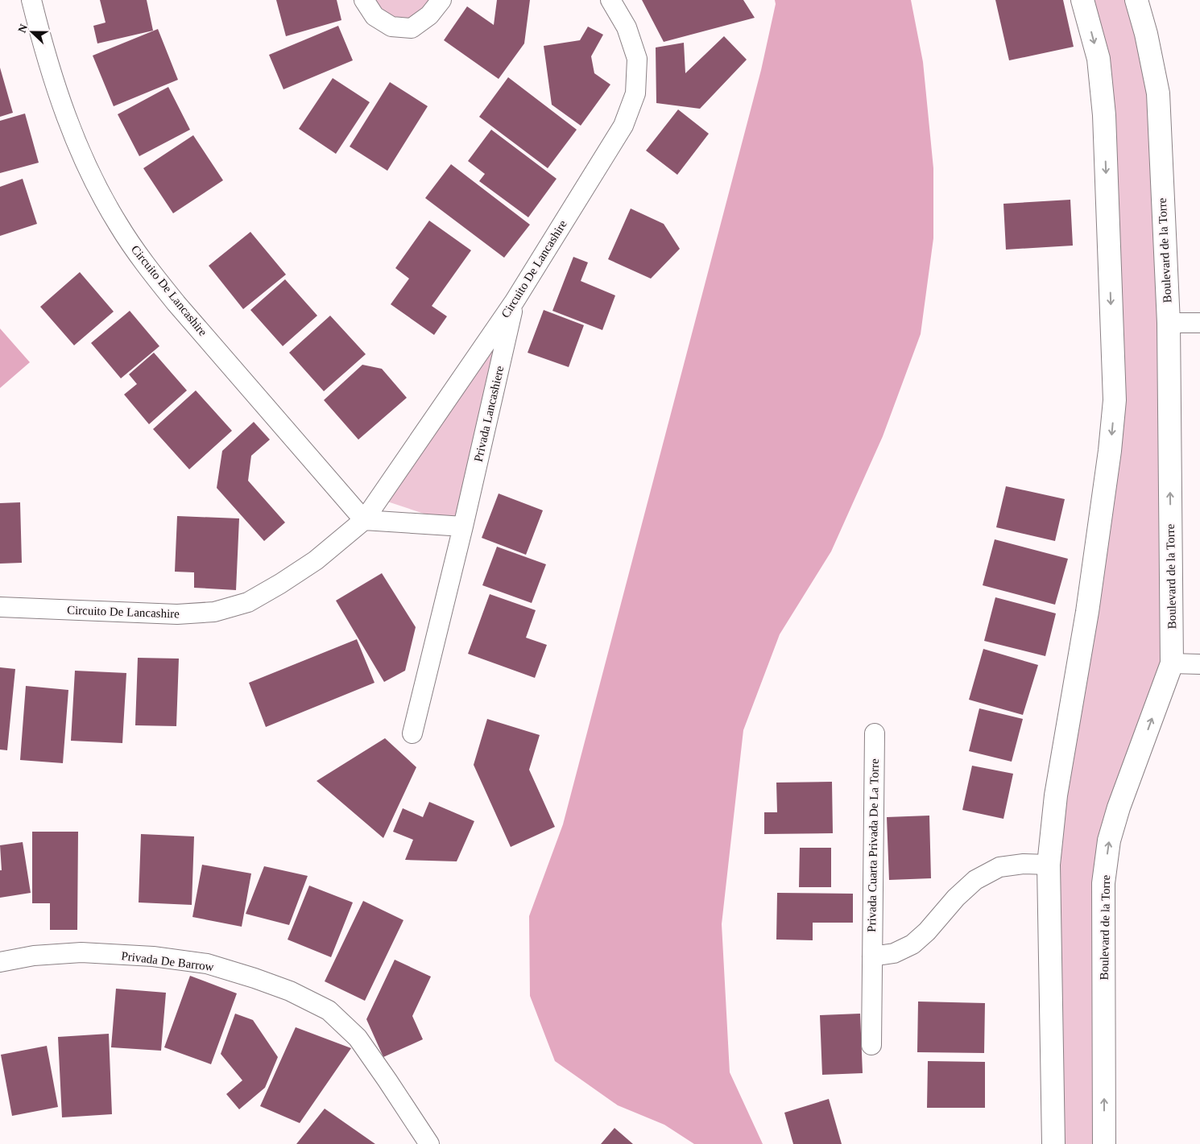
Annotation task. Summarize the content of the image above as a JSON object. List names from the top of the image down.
{
  "streets": {
    "street": [
      "Boulevard de la Torre",
      "Circuito De Lancashire",
      "Privada Lancashiere",
      "Privada Cuarta Privada De La Torre",
      "Privada De Barrow"
    ]
  },
  "crossings": [
    ["Circuito De Lancashire", "Privada Lancashiere"]
  ],
  "north": "left"
}
